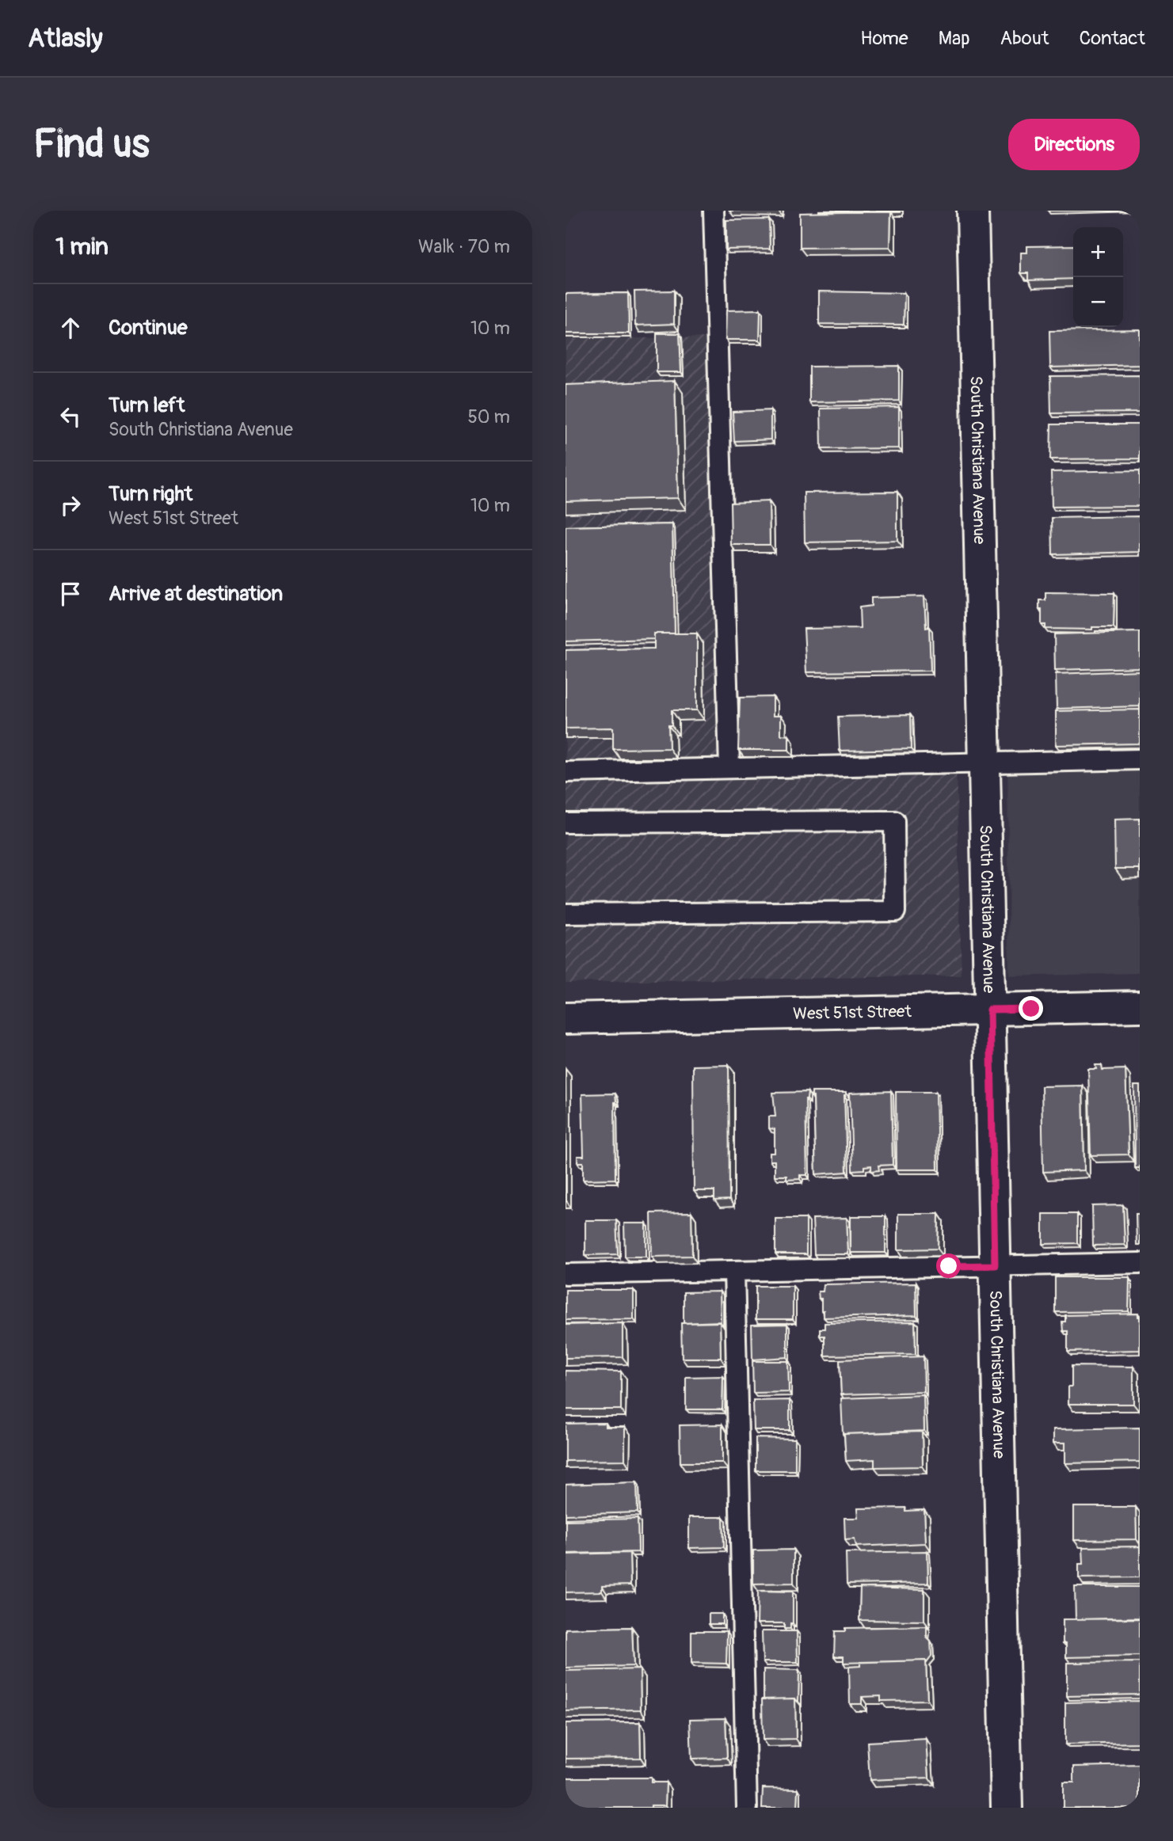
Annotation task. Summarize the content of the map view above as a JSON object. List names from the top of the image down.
{
  "streets": {
    "street": ["South Christiana Avenue", "West 51st Street"]
  },
  "crossings": [
    ["South Christiana Avenue", "West 51st Street"]
  ],
  "page": {
    "header": "Atlasly",
    "nav": [
      "Home",
      "Map",
      "About",
      "Contact"
    ],
    "buttons": "Directions",
    "title": "Find us",
    "heading": ["1 min", "Walk · 70 m"],
    "map_buttons": ["+", "−"],
    "list": [
      ["Continue", "10 m"],
      ["Turn left", "South Christiana Avenue", "50 m"],
      ["Turn right", "West 51st Street", "10 m"],
      "Arrive at destination"
    ]
  }
}
